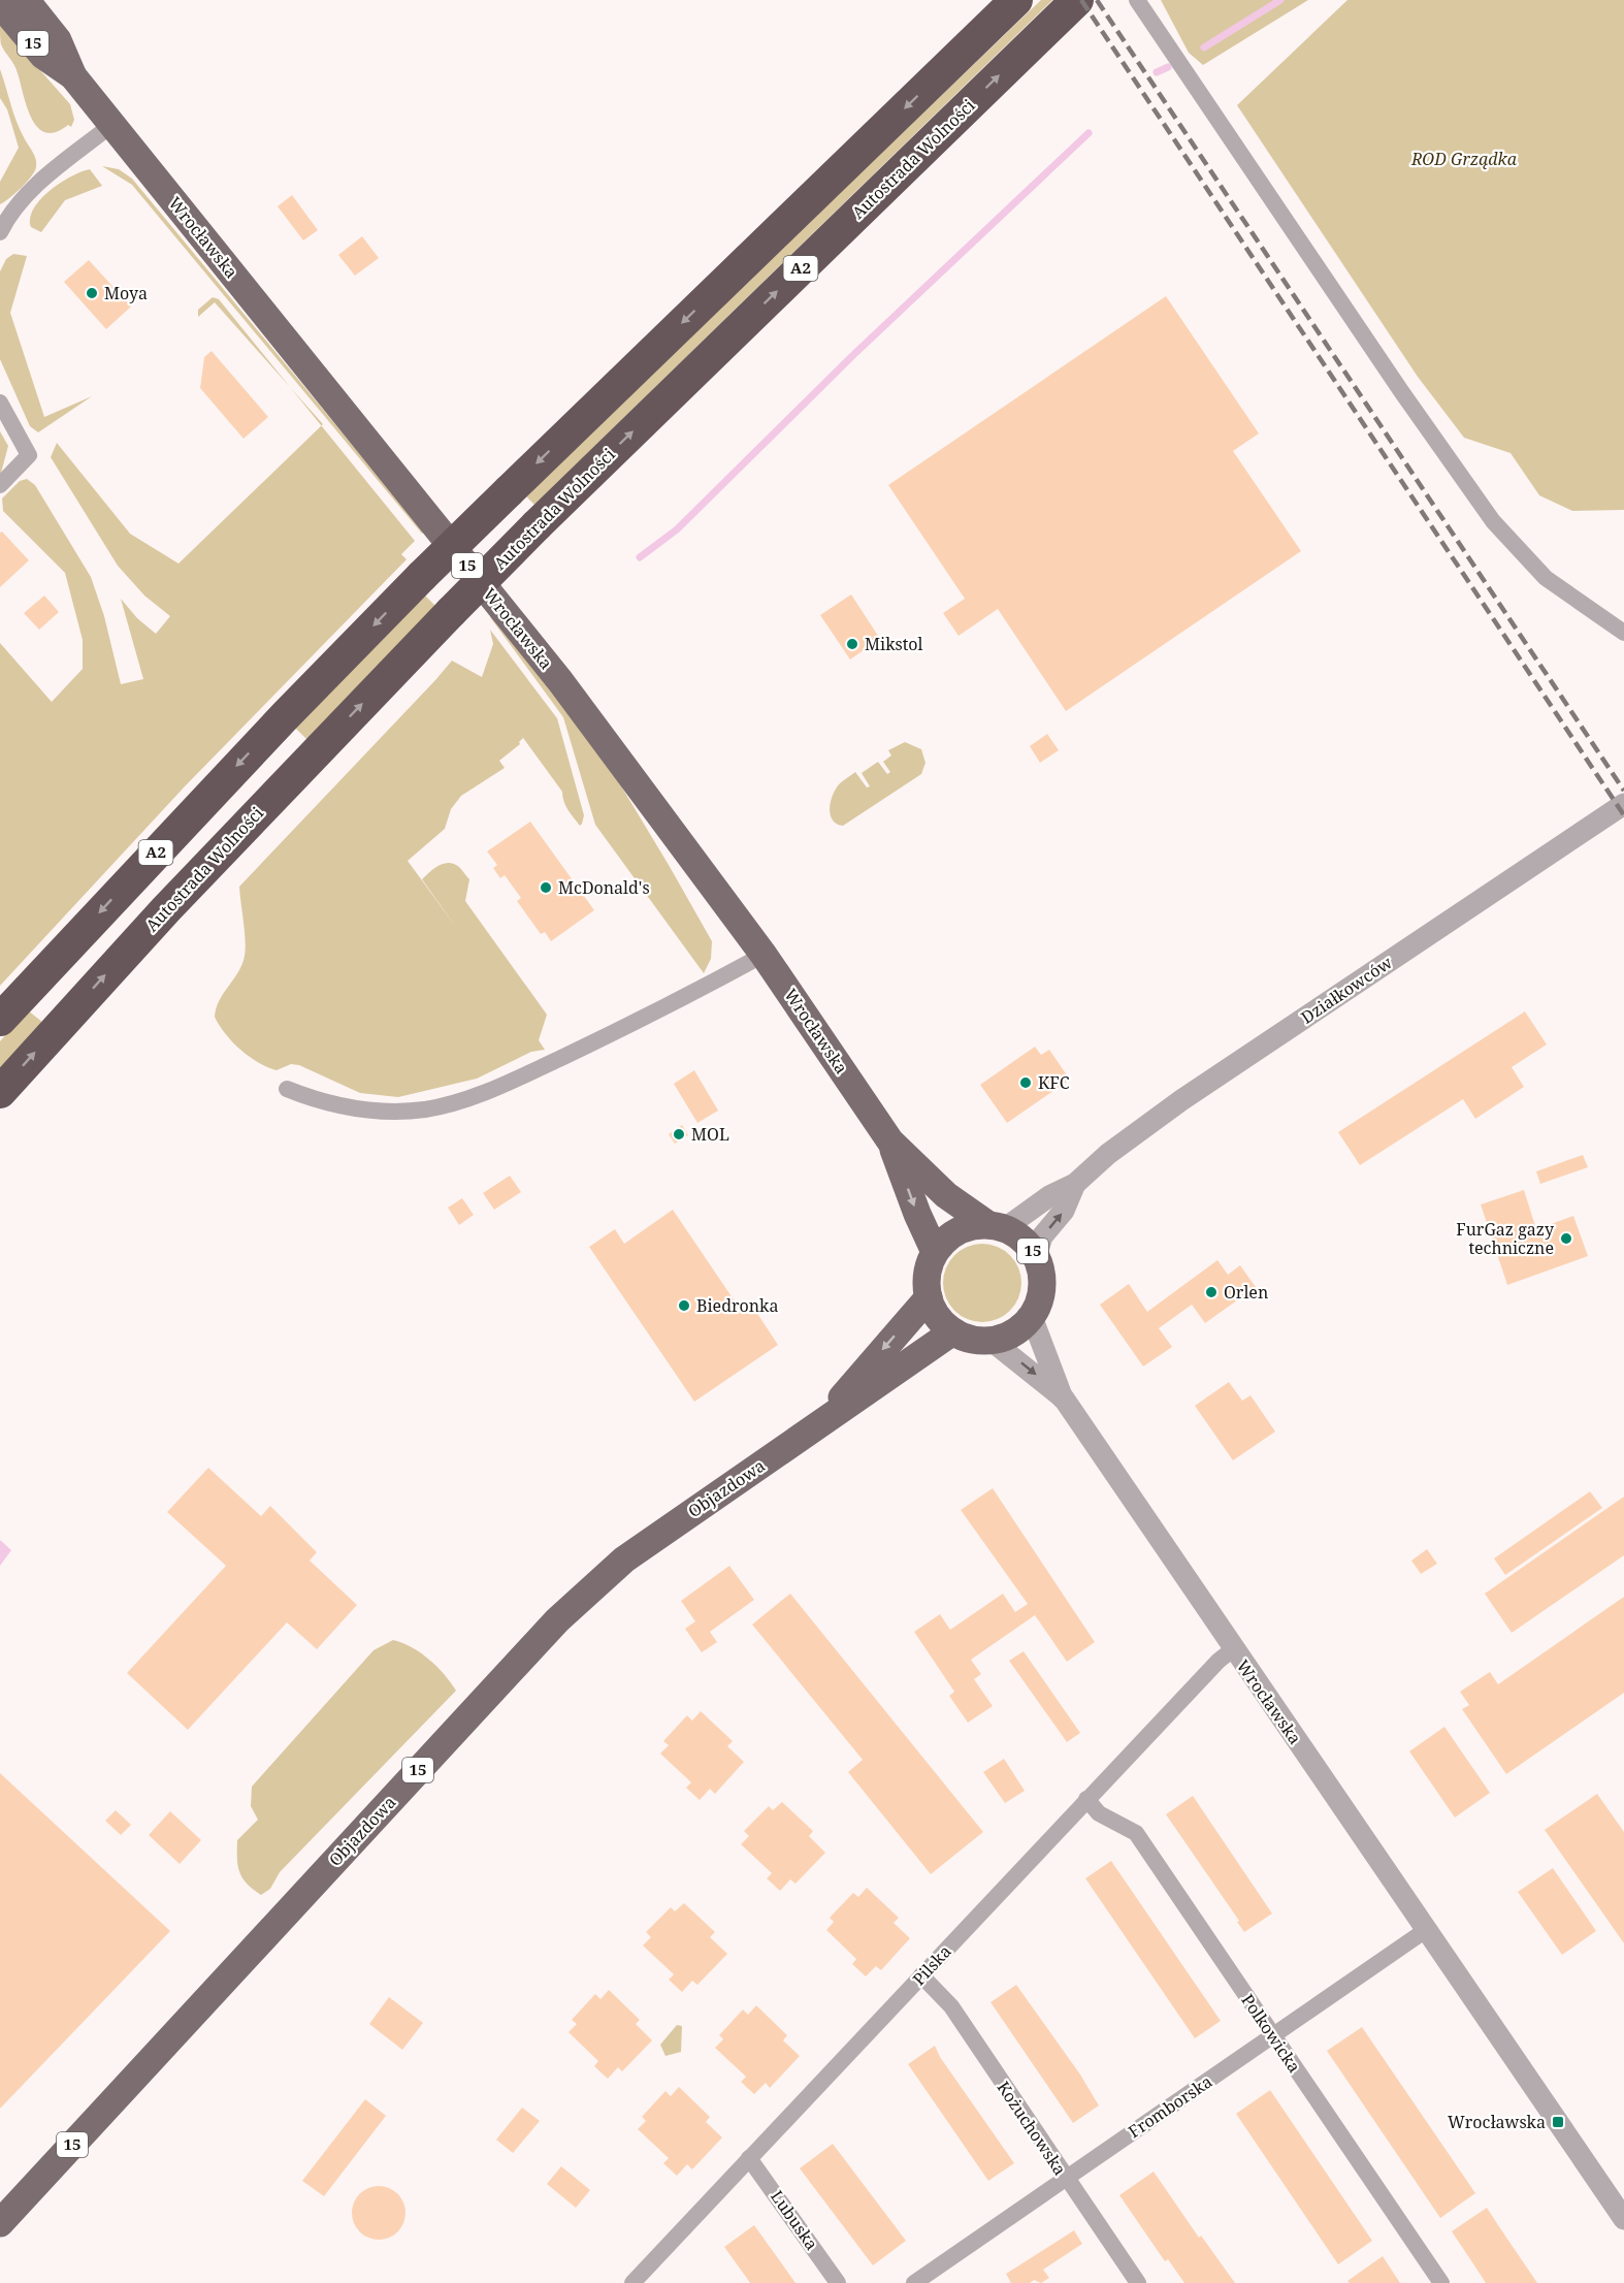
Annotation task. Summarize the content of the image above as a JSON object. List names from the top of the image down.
{
  "streets": {
    "highway": ["Autostrada Wolności", "A2"],
    "main road": ["15", "Wrocławska", "Objazdowa"],
    "street": [
      "Działkowców",
      "Pilska",
      "Polkowicka",
      "Fromborska",
      "Kożuchowska",
      "Lubuska"
    ]
  },
  "crossings": [
    ["15", "Wrocławska"],
    ["15", "Działkowców"],
    ["15", "Objazdowa"],
    ["Wrocławska", "Działkowców"],
    ["Wrocławska", "Objazdowa"],
    ["Wrocławska", "Pilska"],
    ["Wrocławska", "Fromborska"],
    ["Działkowców", "Objazdowa"],
    ["Pilska", "Polkowicka"],
    ["Pilska", "Kożuchowska"],
    ["Pilska", "Lubuska"],
    ["Polkowicka", "Fromborska"],
    ["Fromborska", "Kożuchowska"]
  ],
  "parks": ["ROD Grządka"],
  "places": {
    "other": [
      "Moya",
      "Mikstol",
      "McDonald's",
      "KFC",
      "MOL",
      "FurGaz gazy techniczne",
      "Orlen",
      "Biedronka"
    ],
    "transit": ["Wrocławska"]
  }
}
